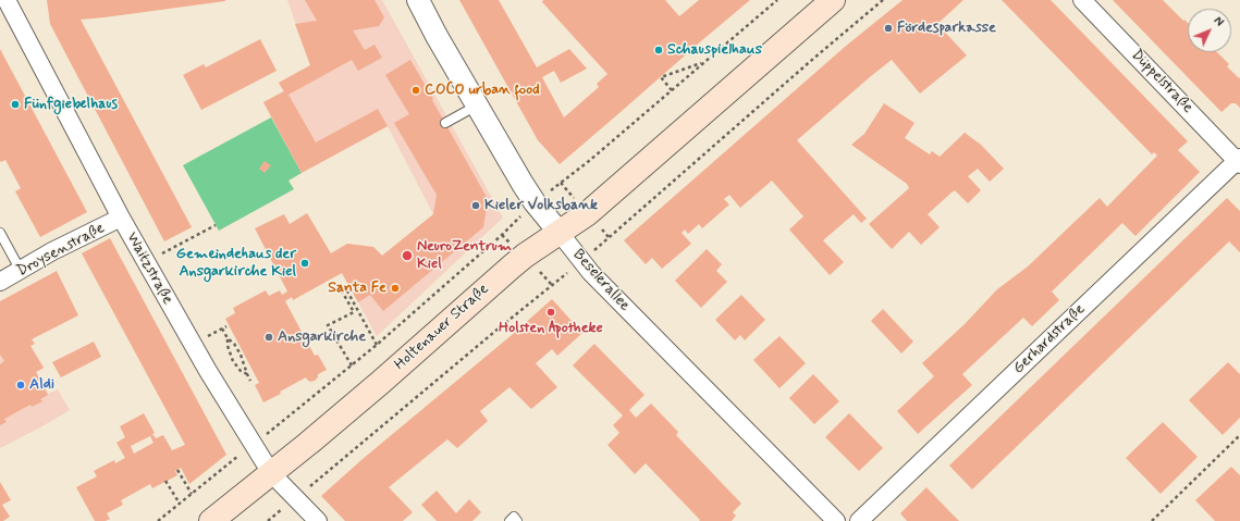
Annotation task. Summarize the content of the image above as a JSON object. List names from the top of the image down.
{
  "streets": {
    "main road": ["Holtenauer Straße"],
    "street": [
      "Düppelstraße",
      "Droysenstraße",
      "Waitzstraße",
      "Beselerallee",
      "Gerhardstraße"
    ]
  },
  "crossings": [
    ["Düppelstraße", "Gerhardstraße"],
    ["Droysenstraße", "Waitzstraße"],
    ["Waitzstraße", "Holtenauer Straße"],
    ["Beselerallee", "Holtenauer Straße"]
  ],
  "places": [
    "Fördesparkasse",
    "Schauspielhaus",
    "COCO urban food",
    "Fünfgiebelhaus",
    "Kieler Volksbank",
    "NeuroZentrum Kiel",
    "Gemeindehaus der Ansgarkirche Kiel",
    "Santa Fe",
    "Holsten Apotheke",
    "Ansgarkirche",
    "Aldi"
  ],
  "north": "top right"
}
